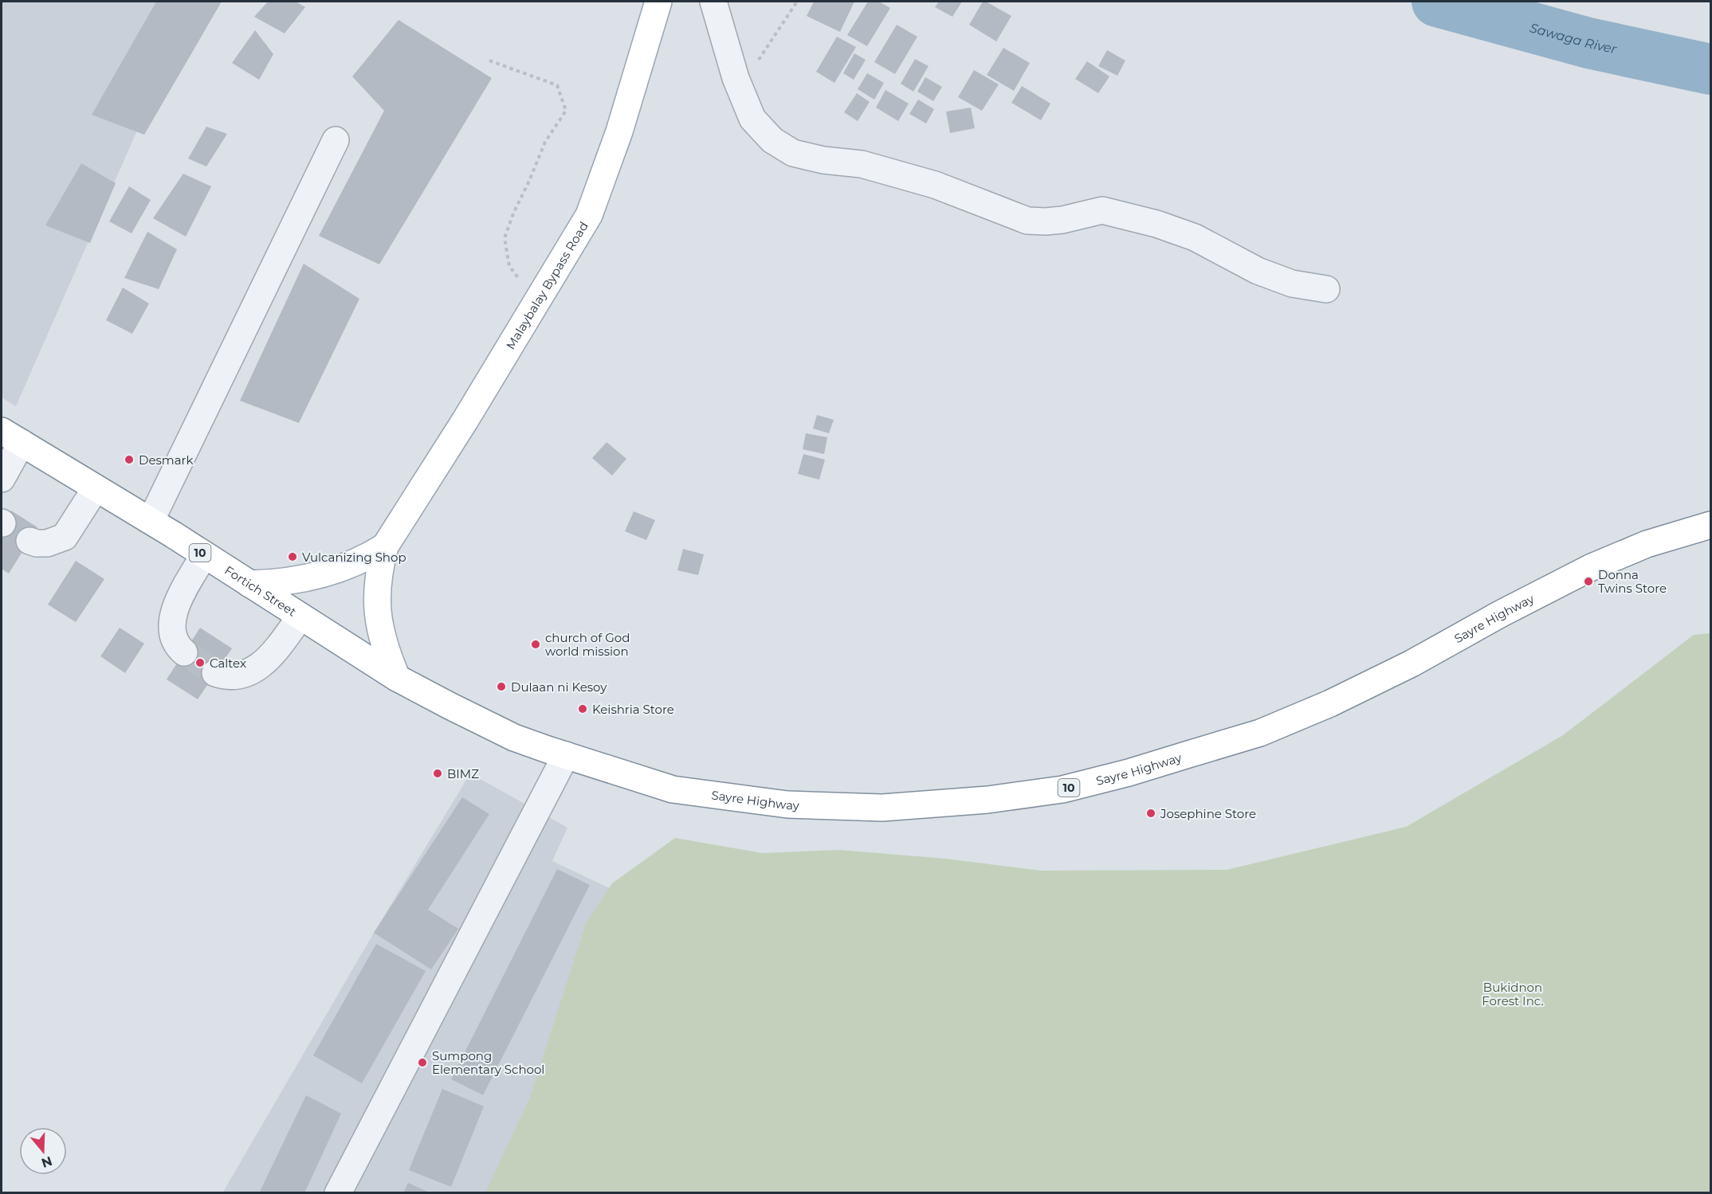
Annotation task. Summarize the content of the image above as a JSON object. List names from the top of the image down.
{
  "streets": {
    "main road": [
      "Malaybalay Bypass Road",
      "10",
      "Fortich Street",
      "Sayre Highway"
    ]
  },
  "crossings": [
    ["Malaybalay Bypass Road", "Fortich Street"],
    ["Malaybalay Bypass Road", "Sayre Highway"],
    ["Fortich Street", "Sayre Highway"]
  ],
  "water": ["Sawaga River"],
  "parks": ["Bukidnon Forest Inc."],
  "places": [
    "Desmark",
    "Vulcanizing Shop",
    "Donna Twins Store",
    "church of God world mission",
    "Caltex",
    "Dulaan ni Kesoy",
    "Keishria Store",
    "BIMZ",
    "Josephine Store",
    "Sumpong Elementary School"
  ],
  "north": "bottom"
}
